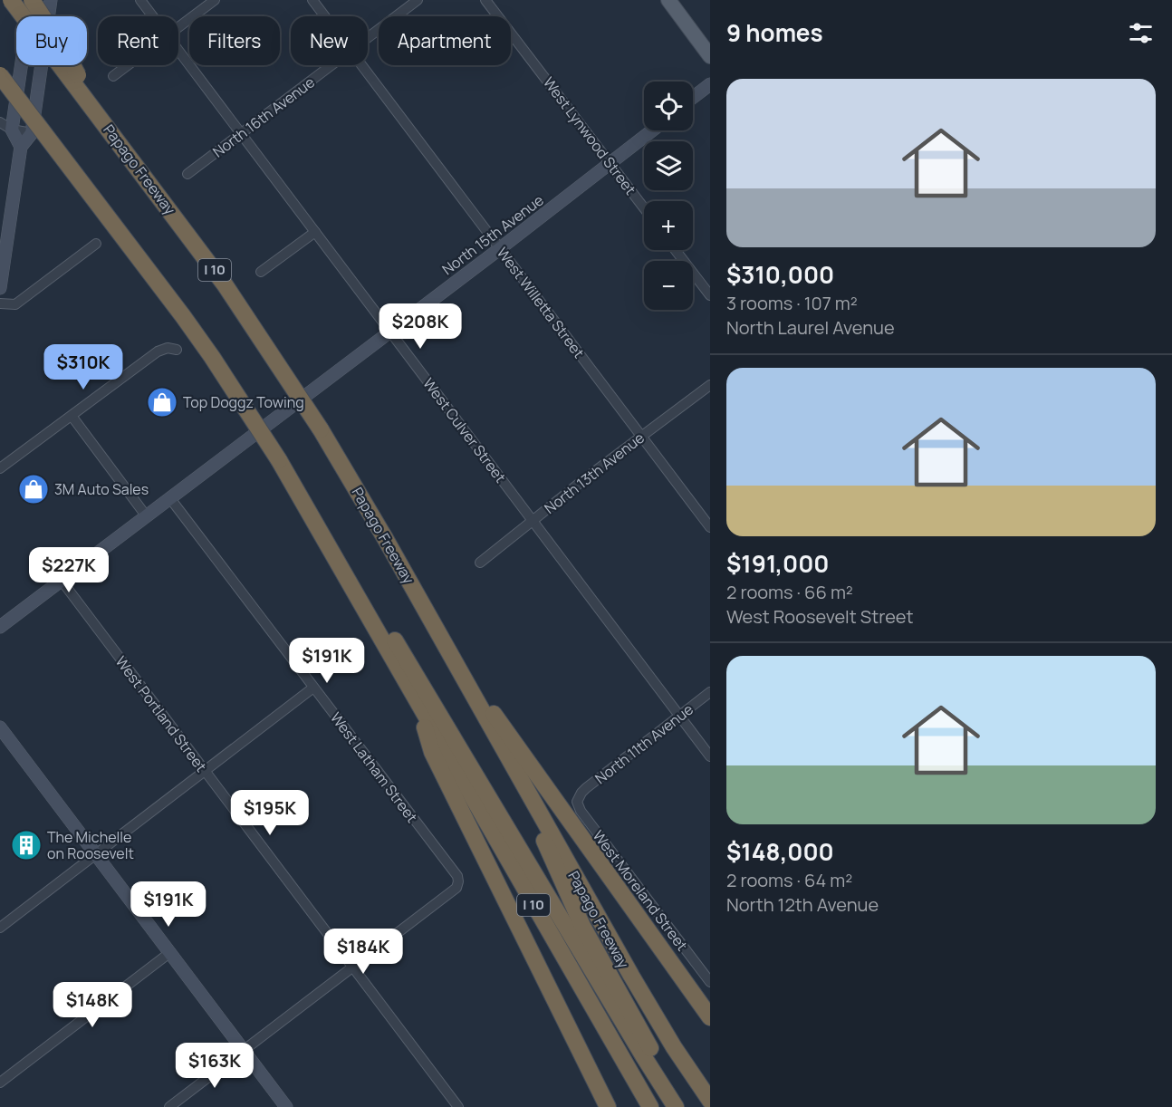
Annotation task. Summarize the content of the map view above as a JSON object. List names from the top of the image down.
{
  "streets": {
    "highway": ["Papago Freeway", "I 10"],
    "street": [
      "North 16th Avenue",
      "West Lynwood Street",
      "North 15th Avenue",
      "West Willetta Street",
      "West Culver Street",
      "North 13th Avenue",
      "West Portland Street",
      "North 11th Avenue",
      "West Latham Street",
      "West Moreland Street"
    ]
  },
  "crossings": [
    ["North 16th Avenue", "West Culver Street"],
    ["West Lynwood Street", "North 15th Avenue"],
    ["North 15th Avenue", "West Willetta Street"],
    ["North 15th Avenue", "West Culver Street"],
    ["North 15th Avenue", "West Portland Street"],
    ["North 15th Avenue", "West Latham Street"],
    ["West Willetta Street", "North 13th Avenue"],
    ["West Culver Street", "North 13th Avenue"],
    ["West Culver Street", "North 11th Avenue"],
    ["West Portland Street", "West Latham Street"],
    ["North 11th Avenue", "West Moreland Street"]
  ],
  "places": {
    "shop": ["Top Doggz Towing", "3M Auto Sales"],
    "building": ["The Michelle on Roosevelt"]
  },
  "page": {
    "heading": "9 homes",
    "chip": [
      "Buy",
      "Rent",
      "Filters",
      "New",
      "Apartment"
    ],
    "list": [
      {
        "name": "$310,000",
        "note": "3 rooms · 107 m² · North Laurel Avenue"
      },
      {
        "name": "$191,000",
        "note": "2 rooms · 66 m² · West Roosevelt Street"
      },
      {
        "name": "$148,000",
        "note": "2 rooms · 64 m² · North 12th Avenue"
      }
    ],
    "map_buttons": ["+", "−"],
    "price": [
      "$208K",
      "$310K",
      "$227K",
      "$191K",
      "$195K",
      "$191K",
      "$184K",
      "$148K",
      "$163K"
    ]
  }
}
